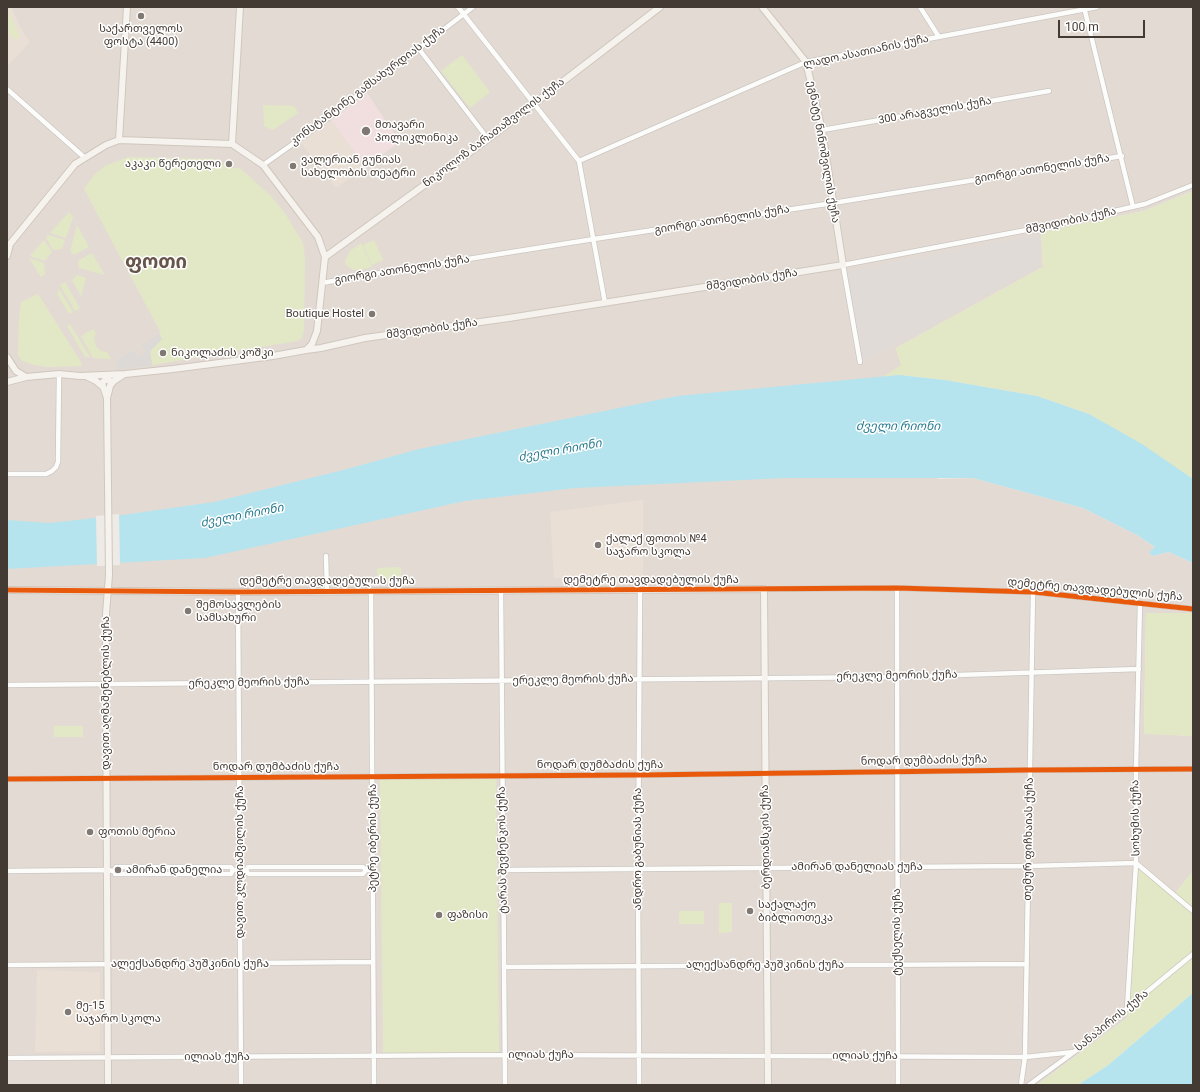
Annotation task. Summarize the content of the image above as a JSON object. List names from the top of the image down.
{
  "streets": {
    "street": [
      "ლადო ასათიანის ქუჩა",
      "კონსტანტინე გამსახურდიას ქუჩა",
      "300 არაგველის ქუჩა",
      "ნიკოლოზ ბარათაშვილის ქუჩა",
      "ეგნატე ნინოშვილის ქუჩა",
      "გიორგი ათონელის ქუჩა",
      "მშვიდობის ქუჩა",
      "დემეტრე თავდადებულის ქუჩა",
      "ერეკლე მეორის ქუჩა",
      "დავით აღმაშენებლის ქუჩა",
      "ნოდარ დუმბაძის ქუჩა",
      "სოხუმის ქუჩა",
      "ბერდიანსკის ქუჩა",
      "პეტრე იბერის ქუჩა",
      "თემურ ფიჩხაიას ქუჩა",
      "ანდრო გაბუნიას ქუჩა",
      "ტარას შევჩენკოს ქუჩა",
      "დავით კლდიაშვილის ქუჩა",
      "ამირან დანელიას ქუჩა",
      "ტექსელის ქუჩა",
      "ალექსანდრე პუშკინის ქუჩა",
      "სანაპიროს ქუჩა",
      "ილიას ქუჩა"
    ]
  },
  "crossings": [
    ["ლადო ასათიანის ქუჩა", "ეგნატე ნინოშვილის ქუჩა"],
    ["300 არაგველის ქუჩა", "ეგნატე ნინოშვილის ქუჩა"],
    ["ეგნატე ნინოშვილის ქუჩა", "გიორგი ათონელის ქუჩა"],
    ["ეგნატე ნინოშვილის ქუჩა", "მშვიდობის ქუჩა"],
    ["დემეტრე თავდადებულის ქუჩა", "დავით აღმაშენებლის ქუჩა"],
    ["დემეტრე თავდადებულის ქუჩა", "სოხუმის ქუჩა"],
    ["დემეტრე თავდადებულის ქუჩა", "ბერდიანსკის ქუჩა"],
    ["დემეტრე თავდადებულის ქუჩა", "პეტრე იბერის ქუჩა"],
    ["დემეტრე თავდადებულის ქუჩა", "თემურ ფიჩხაიას ქუჩა"],
    ["დემეტრე თავდადებულის ქუჩა", "ანდრო გაბუნიას ქუჩა"],
    ["დემეტრე თავდადებულის ქუჩა", "ტარას შევჩენკოს ქუჩა"],
    ["დემეტრე თავდადებულის ქუჩა", "დავით კლდიაშვილის ქუჩა"],
    ["დემეტრე თავდადებულის ქუჩა", "ტექსელის ქუჩა"],
    ["ერეკლე მეორის ქუჩა", "დავით აღმაშენებლის ქუჩა"],
    ["ერეკლე მეორის ქუჩა", "სოხუმის ქუჩა"],
    ["ერეკლე მეორის ქუჩა", "ბერდიანსკის ქუჩა"],
    ["ერეკლე მეორის ქუჩა", "პეტრე იბერის ქუჩა"],
    ["ერეკლე მეორის ქუჩა", "თემურ ფიჩხაიას ქუჩა"],
    ["ერეკლე მეორის ქუჩა", "ანდრო გაბუნიას ქუჩა"],
    ["ერეკლე მეორის ქუჩა", "ტარას შევჩენკოს ქუჩა"],
    ["ერეკლე მეორის ქუჩა", "დავით კლდიაშვილის ქუჩა"],
    ["ერეკლე მეორის ქუჩა", "ტექსელის ქუჩა"],
    ["დავით აღმაშენებლის ქუჩა", "ნოდარ დუმბაძის ქუჩა"],
    ["დავით აღმაშენებლის ქუჩა", "ალექსანდრე პუშკინის ქუჩა"],
    ["დავით აღმაშენებლის ქუჩა", "ილიას ქუჩა"],
    ["ნოდარ დუმბაძის ქუჩა", "სოხუმის ქუჩა"],
    ["ნოდარ დუმბაძის ქუჩა", "ბერდიანსკის ქუჩა"],
    ["ნოდარ დუმბაძის ქუჩა", "პეტრე იბერის ქუჩა"],
    ["ნოდარ დუმბაძის ქუჩა", "თემურ ფიჩხაიას ქუჩა"],
    ["ნოდარ დუმბაძის ქუჩა", "ანდრო გაბუნიას ქუჩა"],
    ["ნოდარ დუმბაძის ქუჩა", "ტარას შევჩენკოს ქუჩა"],
    ["ნოდარ დუმბაძის ქუჩა", "დავით კლდიაშვილის ქუჩა"],
    ["ნოდარ დუმბაძის ქუჩა", "ტექსელის ქუჩა"],
    ["სოხუმის ქუჩა", "ამირან დანელიას ქუჩა"],
    ["სოხუმის ქუჩა", "სანაპიროს ქუჩა"],
    ["ბერდიანსკის ქუჩა", "ამირან დანელიას ქუჩა"],
    ["ბერდიანსკის ქუჩა", "ალექსანდრე პუშკინის ქუჩა"],
    ["ბერდიანსკის ქუჩა", "ილიას ქუჩა"],
    ["პეტრე იბერის ქუჩა", "ალექსანდრე პუშკინის ქუჩა"],
    ["პეტრე იბერის ქუჩა", "ილიას ქუჩა"],
    ["თემურ ფიჩხაიას ქუჩა", "ამირან დანელიას ქუჩა"],
    ["თემურ ფიჩხაიას ქუჩა", "ალექსანდრე პუშკინის ქუჩა"],
    ["თემურ ფიჩხაიას ქუჩა", "ილიას ქუჩა"],
    ["ანდრო გაბუნიას ქუჩა", "ამირან დანელიას ქუჩა"],
    ["ანდრო გაბუნიას ქუჩა", "ალექსანდრე პუშკინის ქუჩა"],
    ["ანდრო გაბუნიას ქუჩა", "ილიას ქუჩა"],
    ["ტარას შევჩენკოს ქუჩა", "ამირან დანელიას ქუჩა"],
    ["ტარას შევჩენკოს ქუჩა", "ალექსანდრე პუშკინის ქუჩა"],
    ["ტარას შევჩენკოს ქუჩა", "ილიას ქუჩა"],
    ["დავით კლდიაშვილის ქუჩა", "ალექსანდრე პუშკინის ქუჩა"],
    ["დავით კლდიაშვილის ქუჩა", "ილიას ქუჩა"],
    ["ამირან დანელიას ქუჩა", "ტექსელის ქუჩა"],
    ["ტექსელის ქუჩა", "ალექსანდრე პუშკინის ქუჩა"],
    ["ტექსელის ქუჩა", "ილიას ქუჩა"],
    ["სანაპიროს ქუჩა", "ილიას ქუჩა"]
  ],
  "districts": ["ფოთი"],
  "water": ["ძველი რიონი"],
  "places": [
    "საქართველოს ფოსტა (4400)",
    "მთავარი პოლიკლინიკა",
    "აკაკი წერეთელი",
    "ვალერიან გუნიას სახელობის თეატრი",
    "Boutique Hostel",
    "ნიკოლაძის კოშკი",
    "ქალაქ ფოთის №4 საჯარო სკოლა",
    "შემოსავლების სამსახური",
    "ფოთის მერია",
    "ამირან დანელია",
    "საქალაქო ბიბლიოთეკა",
    "ფაზისი",
    "მე-15 საჯარო სკოლა"
  ],
  "scale_bar": "100 m"
}
